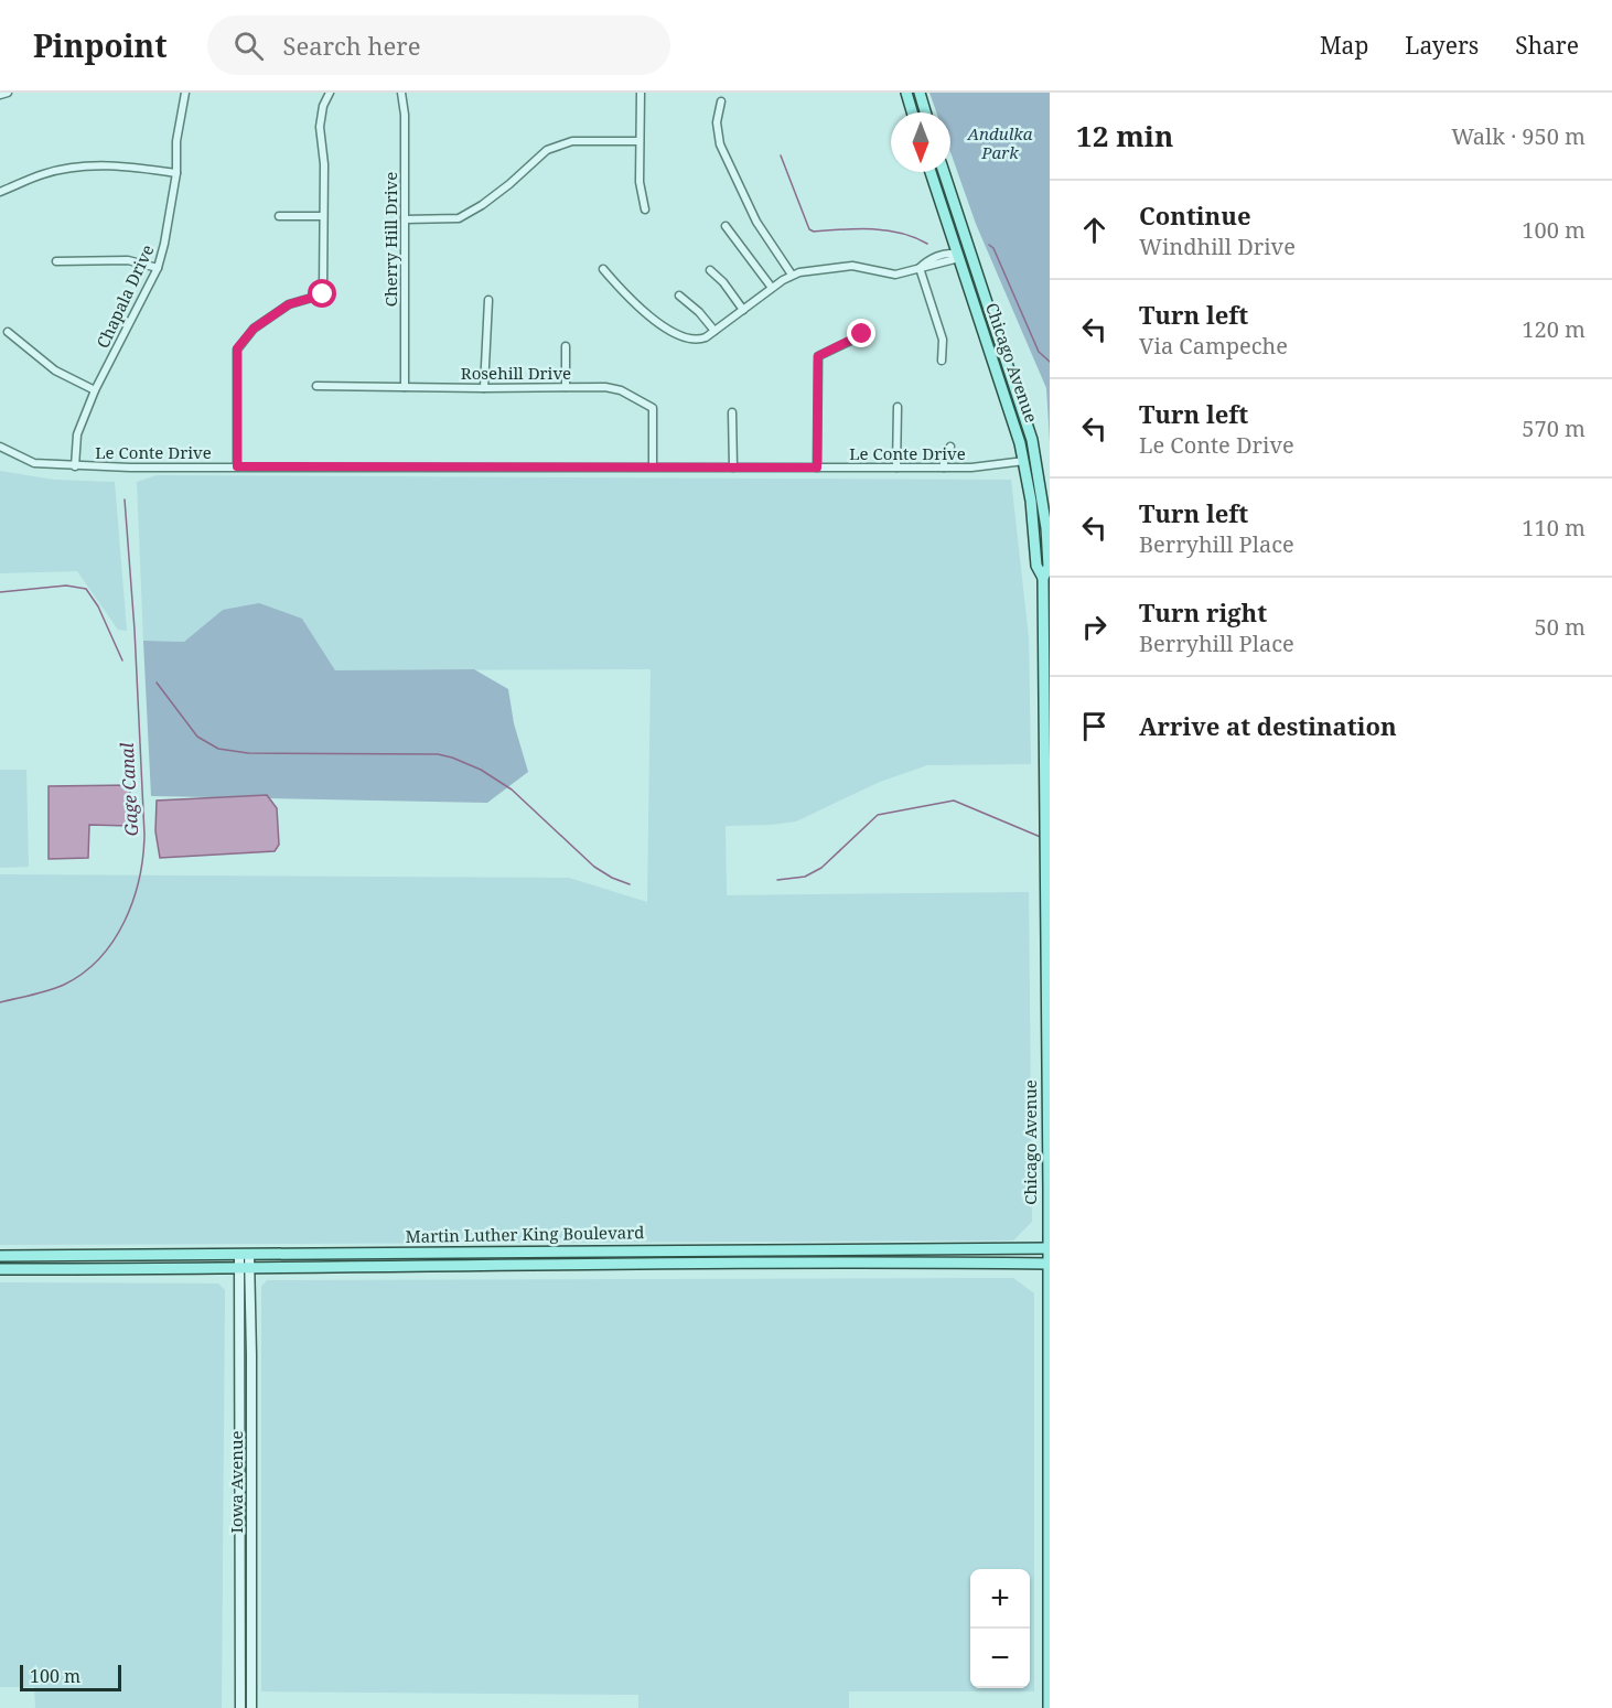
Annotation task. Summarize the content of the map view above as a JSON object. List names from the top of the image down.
{
  "streets": {
    "main road": ["Chicago Avenue", "Martin Luther King Boulevard"],
    "street": [
      "Cherry Hill Drive",
      "Chapala Drive",
      "Rosehill Drive",
      "Le Conte Drive",
      "Iowa Avenue"
    ]
  },
  "crossings": [
    ["Cherry Hill Drive", "Rosehill Drive"],
    ["Chapala Drive", "Le Conte Drive"],
    ["Chicago Avenue", "Le Conte Drive"],
    ["Chicago Avenue", "Martin Luther King Boulevard"],
    ["Rosehill Drive", "Le Conte Drive"],
    ["Martin Luther King Boulevard", "Iowa Avenue"]
  ],
  "water": ["Gage Canal"],
  "parks": ["Andulka Park"],
  "scale_bar": "100 m",
  "north": "bottom",
  "page": {
    "header": "Pinpoint",
    "search": "Search here",
    "nav": ["Map", "Layers", "Share"],
    "heading": ["12 min", "Walk · 950 m"],
    "list": [
      ["Continue", "Windhill Drive", "100 m"],
      ["Turn left", "Via Campeche", "120 m"],
      ["Turn left", "Le Conte Drive", "570 m"],
      ["Turn left", "Berryhill Place", "110 m"],
      ["Turn right", "Berryhill Place", "50 m"],
      "Arrive at destination"
    ],
    "map_buttons": ["+", "−"],
    "scale": "100 m"
  }
}
